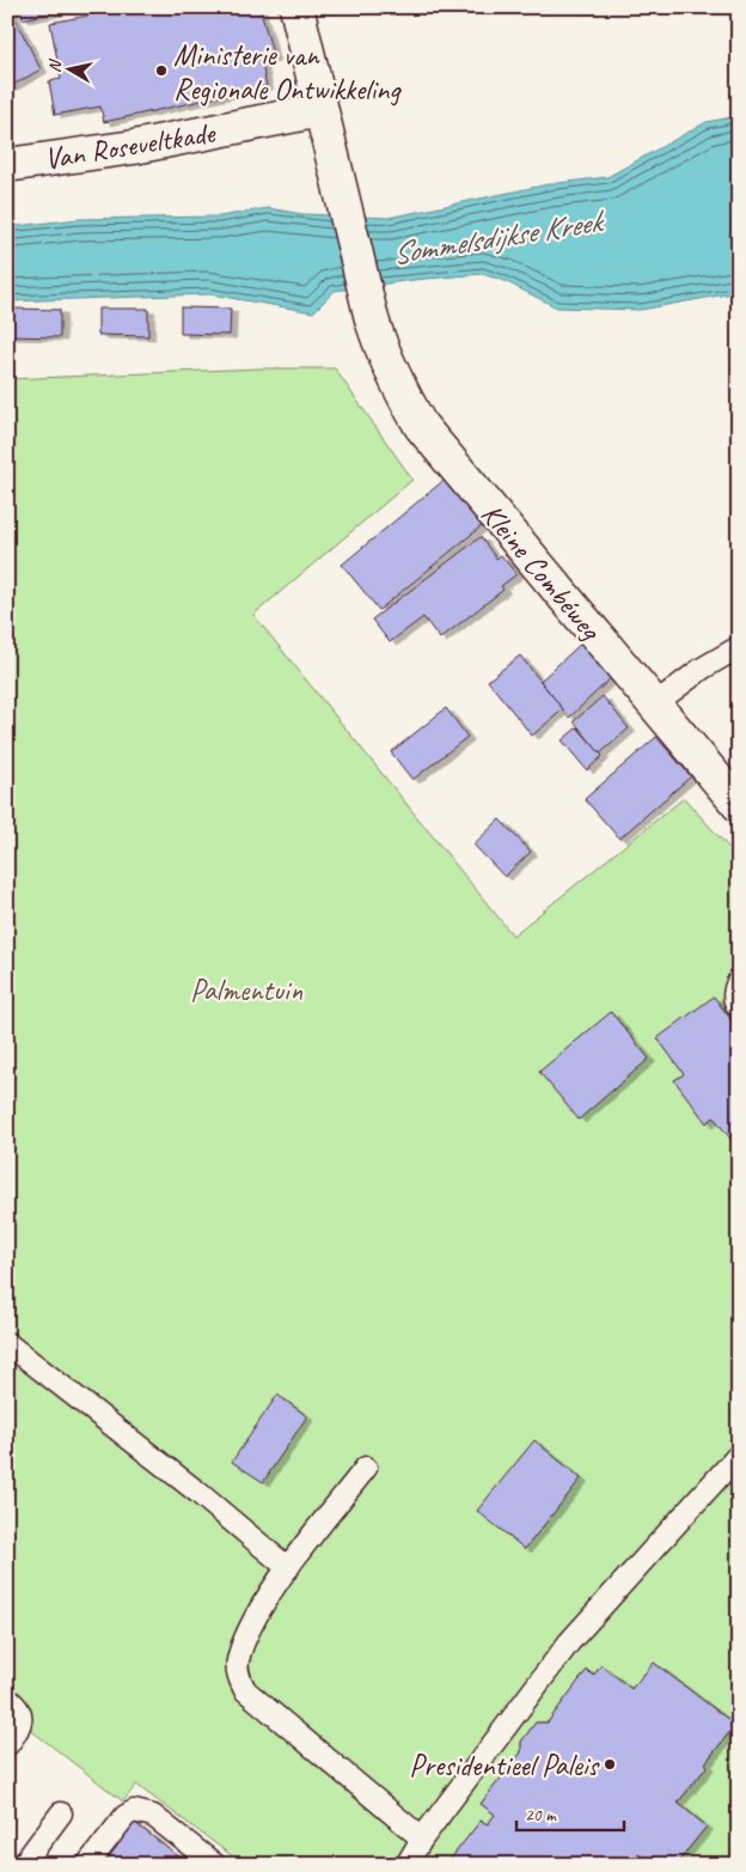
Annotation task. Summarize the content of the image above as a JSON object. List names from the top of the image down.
{
  "streets": {
    "main road": ["Van Roseveltkade", "Kleine Combéweg"]
  },
  "crossings": [
    ["Van Roseveltkade", "Kleine Combéweg"]
  ],
  "water": ["Sommelsdijkse Kreek"],
  "parks": ["Palmentuin"],
  "places": ["Ministerie van Regionale Ontwikkeling", "Presidentieel Paleis"],
  "scale_bar": "20 m",
  "north": "left"
}
